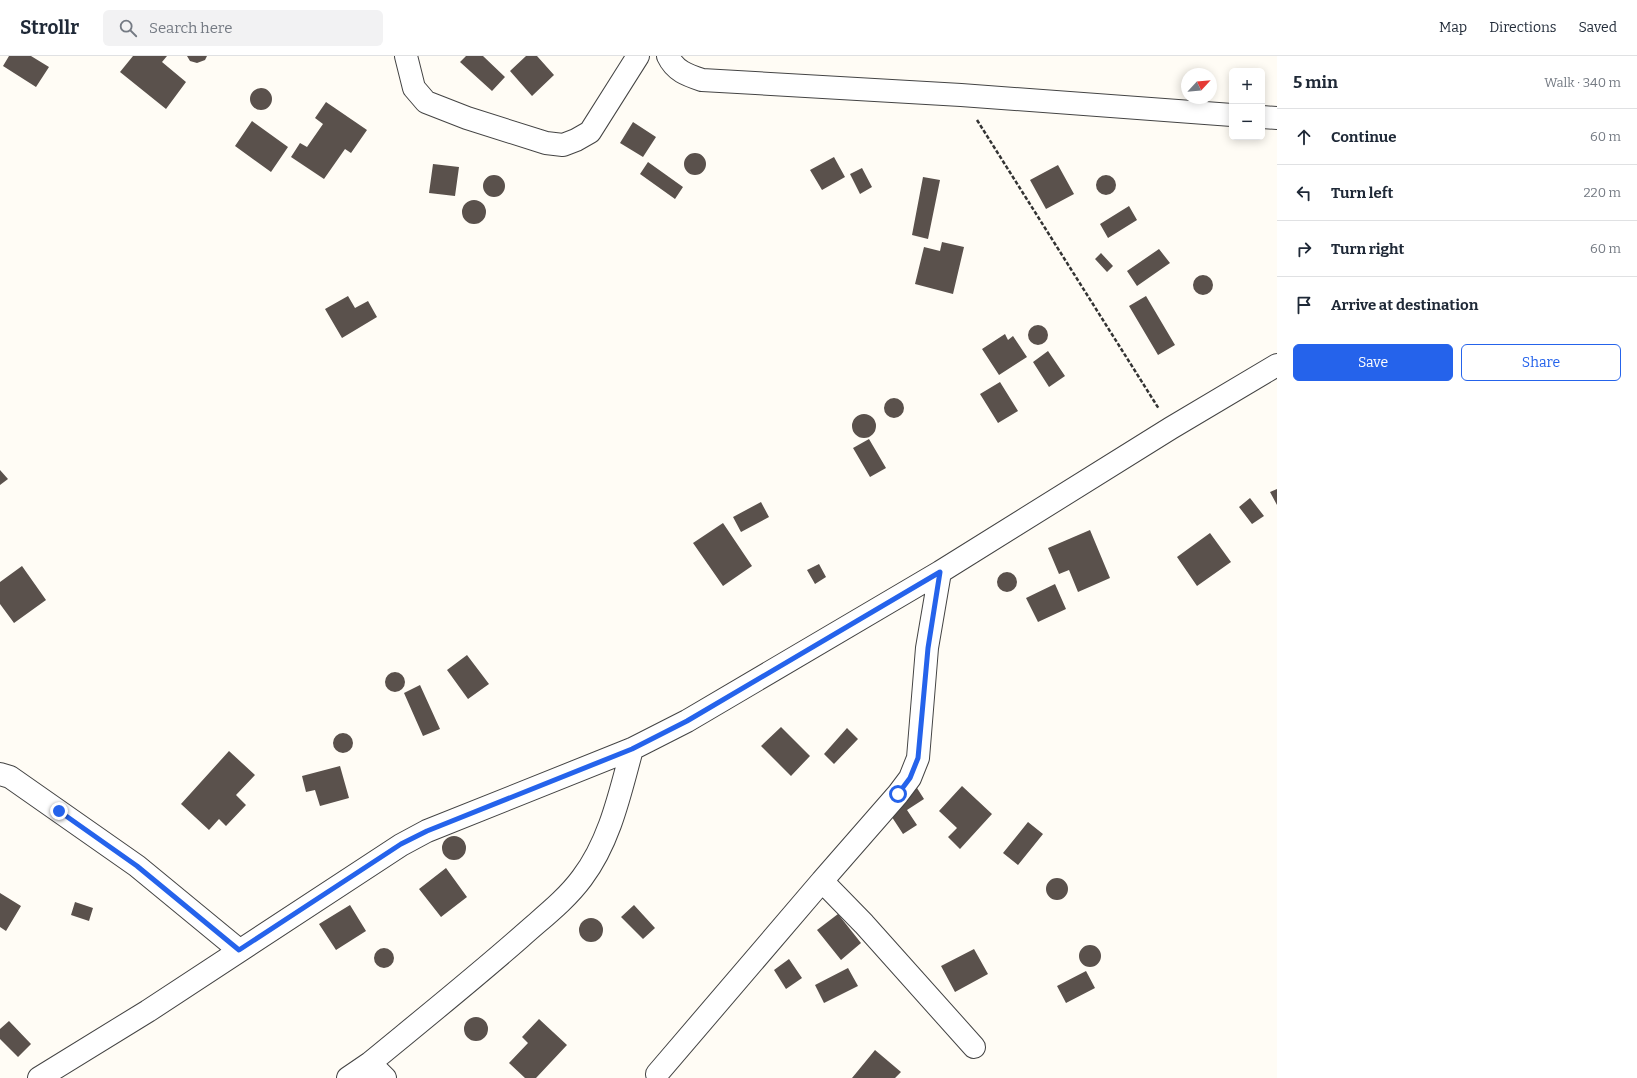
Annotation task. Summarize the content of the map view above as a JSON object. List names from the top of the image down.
{
  "north": "top right",
  "page": {
    "header": "Strollr",
    "search": "Search here",
    "nav": ["Map", "Directions", "Saved"],
    "heading": ["5 min", "Walk · 340 m"],
    "map_buttons": ["+", "−"],
    "list": [
      ["Continue", "60 m"],
      ["Turn left", "220 m"],
      ["Turn right", "60 m"],
      "Arrive at destination"
    ],
    "buttons": ["Save", "Share"]
  }
}
